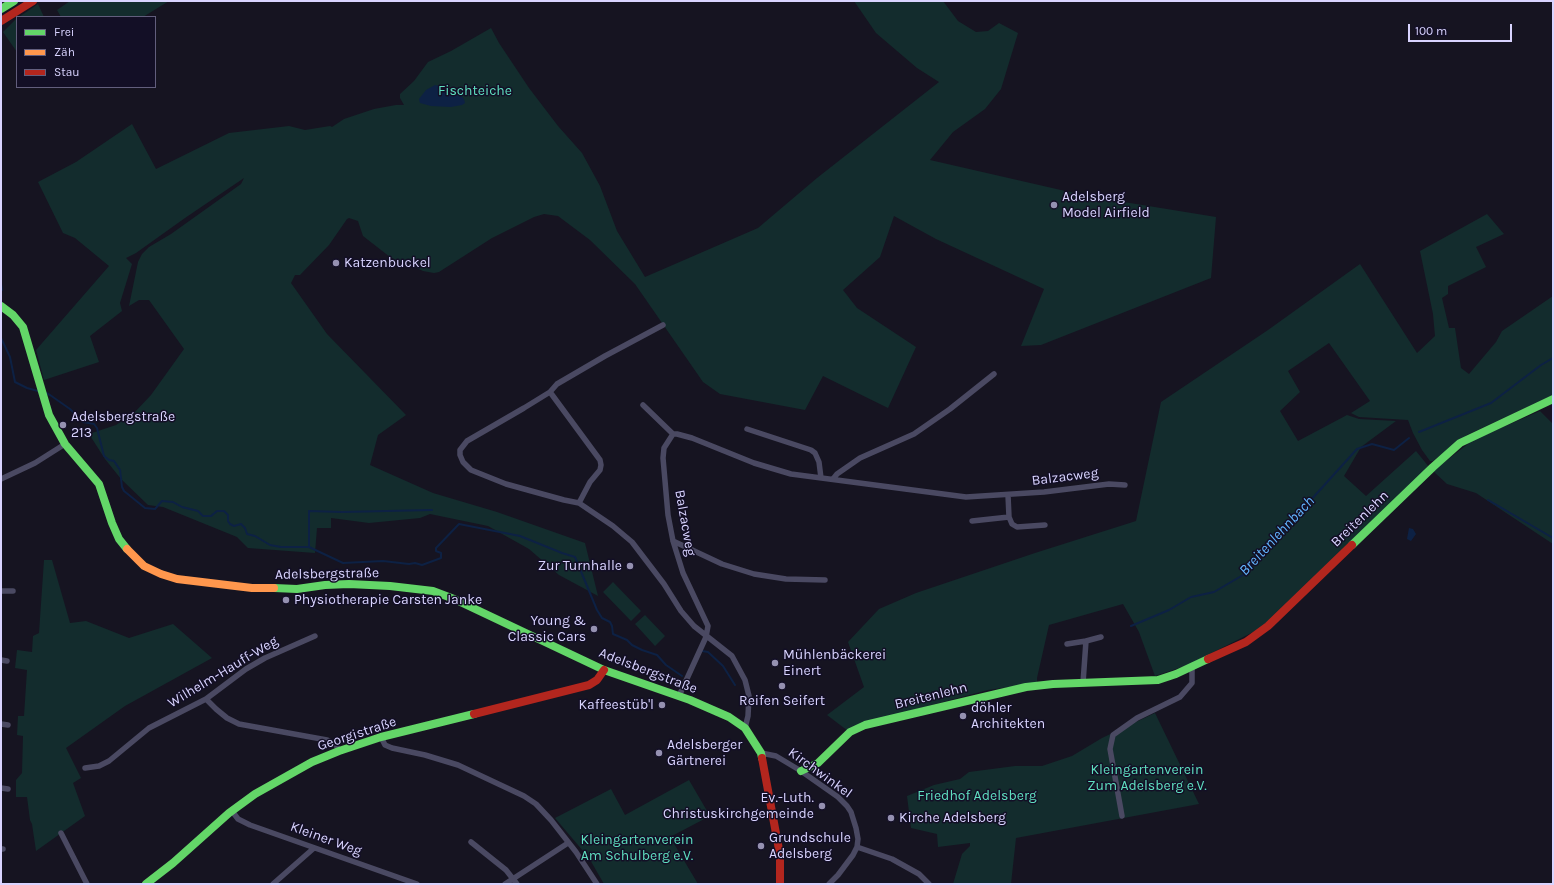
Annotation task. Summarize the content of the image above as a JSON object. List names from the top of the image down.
{
  "streets": {
    "street": [
      "Balzacweg",
      "Breitenlehn",
      "Adelsbergstraße",
      "Wilhelm-Hauff-Weg",
      "Georgistraße",
      "Kirchwinkel",
      "Kleiner Weg"
    ]
  },
  "crossings": [
    ["Breitenlehn", "Kirchwinkel"],
    ["Adelsbergstraße", "Georgistraße"],
    ["Adelsbergstraße", "Kirchwinkel"],
    ["Georgistraße", "Kleiner Weg"]
  ],
  "water": ["Breitenlehnbach"],
  "parks": [
    "Fischteiche",
    "Kleingartenverein Zum Adelsberg e.V.",
    "Friedhof Adelsberg",
    "Kleingartenverein Am Schulberg e.V."
  ],
  "places": [
    "Adelsberg Model Airfield",
    "Katzenbuckel",
    "Adelsbergstraße 213",
    "Zur Turnhalle",
    "Physiotherapie Carsten Janke",
    "Young & Classic Cars",
    "Mühlenbäckerei Einert",
    "Reifen Seifert",
    "Kaffeestüb'l",
    "döhler Architekten",
    "Adelsberger Gärtnerei",
    "Ev.-Luth. Christuskirchgemeinde",
    "Kirche Adelsberg",
    "Grundschule Adelsberg"
  ],
  "legend": ["Frei", "Zäh", "Stau"],
  "scale_bar": "100 m"
}
